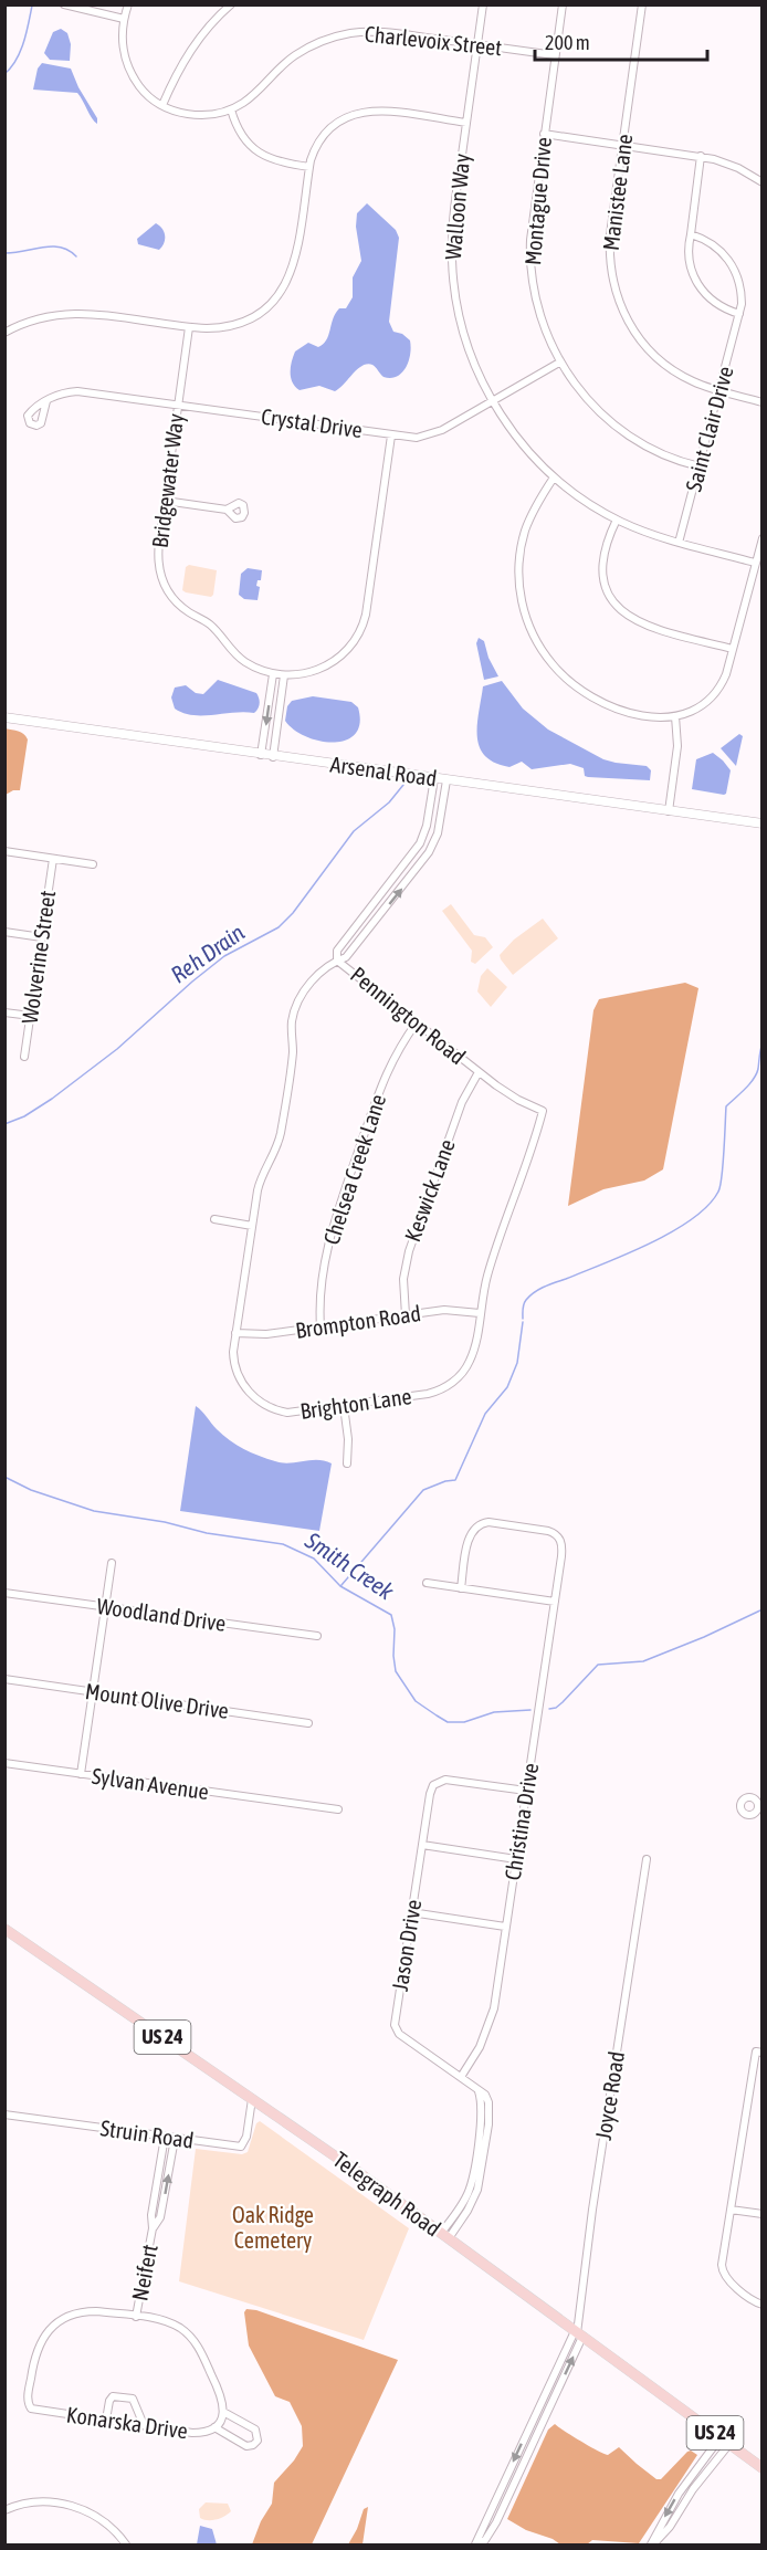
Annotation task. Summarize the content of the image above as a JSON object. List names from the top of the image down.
{
  "streets": {
    "main road": ["US 24", "Telegraph Road"],
    "street": [
      "Charlevoix Street",
      "Manistee Lane",
      "Montague Drive",
      "Walloon Way",
      "Crystal Drive",
      "Saint Clair Drive",
      "Bridgewater Way",
      "Arsenal Road",
      "Wolverine Street",
      "Pennington Road",
      "Chelsea Creek Lane",
      "Keswick Lane",
      "Brompton Road",
      "Brighton Lane",
      "Woodland Drive",
      "Mount Olive Drive",
      "Sylvan Avenue",
      "Christina Drive",
      "Jason Drive",
      "Joyce Road",
      "Struin Road",
      "Neifert",
      "Konarska Drive"
    ]
  },
  "crossings": [
    ["Charlevoix Street", "Montague Drive"],
    ["Charlevoix Street", "Walloon Way"],
    ["Manistee Lane", "Saint Clair Drive"],
    ["Montague Drive", "Crystal Drive"],
    ["Montague Drive", "Saint Clair Drive"],
    ["Walloon Way", "Crystal Drive"],
    ["Walloon Way", "Saint Clair Drive"],
    ["Crystal Drive", "Bridgewater Way"],
    ["Arsenal Road", "Brighton Lane"],
    ["Pennington Road", "Chelsea Creek Lane"],
    ["Pennington Road", "Keswick Lane"],
    ["Pennington Road", "Brompton Road"],
    ["Pennington Road", "Brighton Lane"],
    ["Chelsea Creek Lane", "Brompton Road"],
    ["Keswick Lane", "Brompton Road"],
    ["Brompton Road", "Brighton Lane"],
    ["Christina Drive", "Jason Drive"],
    ["Joyce Road", "Telegraph Road"],
    ["Struin Road", "Telegraph Road"],
    ["Struin Road", "Neifert"],
    ["Neifert", "Konarska Drive"]
  ],
  "water": ["Reh Drain", "Smith Creek"],
  "parks": ["Oak Ridge Cemetery"],
  "scale_bar": "200 m"
}
